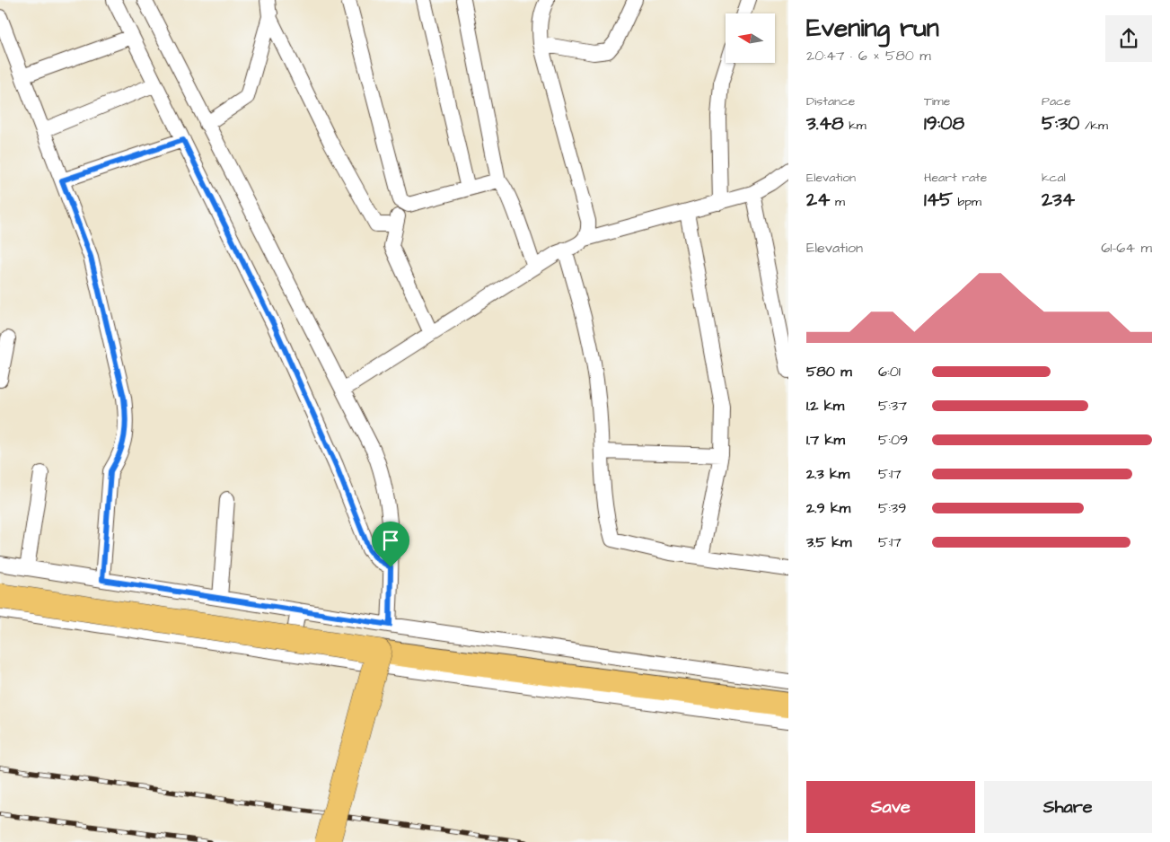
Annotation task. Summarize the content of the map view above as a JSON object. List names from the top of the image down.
{
  "north": "left",
  "page": {
    "heading": ["Evening run", "20:47 · 6 × 580 m"],
    "stats": [
      ["Distance", "3.48 km"],
      ["Time", "19:08"],
      ["Pace", "5:30 /km"],
      ["Elevation", "24 m"],
      ["Heart rate", "145 bpm"],
      ["kcal", "234"]
    ],
    "chart": ["Elevation", "61–64 m"],
    "list": [
      {
        "name": "580 m",
        "note": "6:01"
      },
      {
        "name": "1.2 km",
        "note": "5:37"
      },
      {
        "name": "1.7 km",
        "note": "5:09"
      },
      {
        "name": "2.3 km",
        "note": "5:17"
      },
      {
        "name": "2.9 km",
        "note": "5:39"
      },
      {
        "name": "3.5 km",
        "note": "5:17"
      }
    ],
    "buttons": ["Save", "Share"]
  }
}
